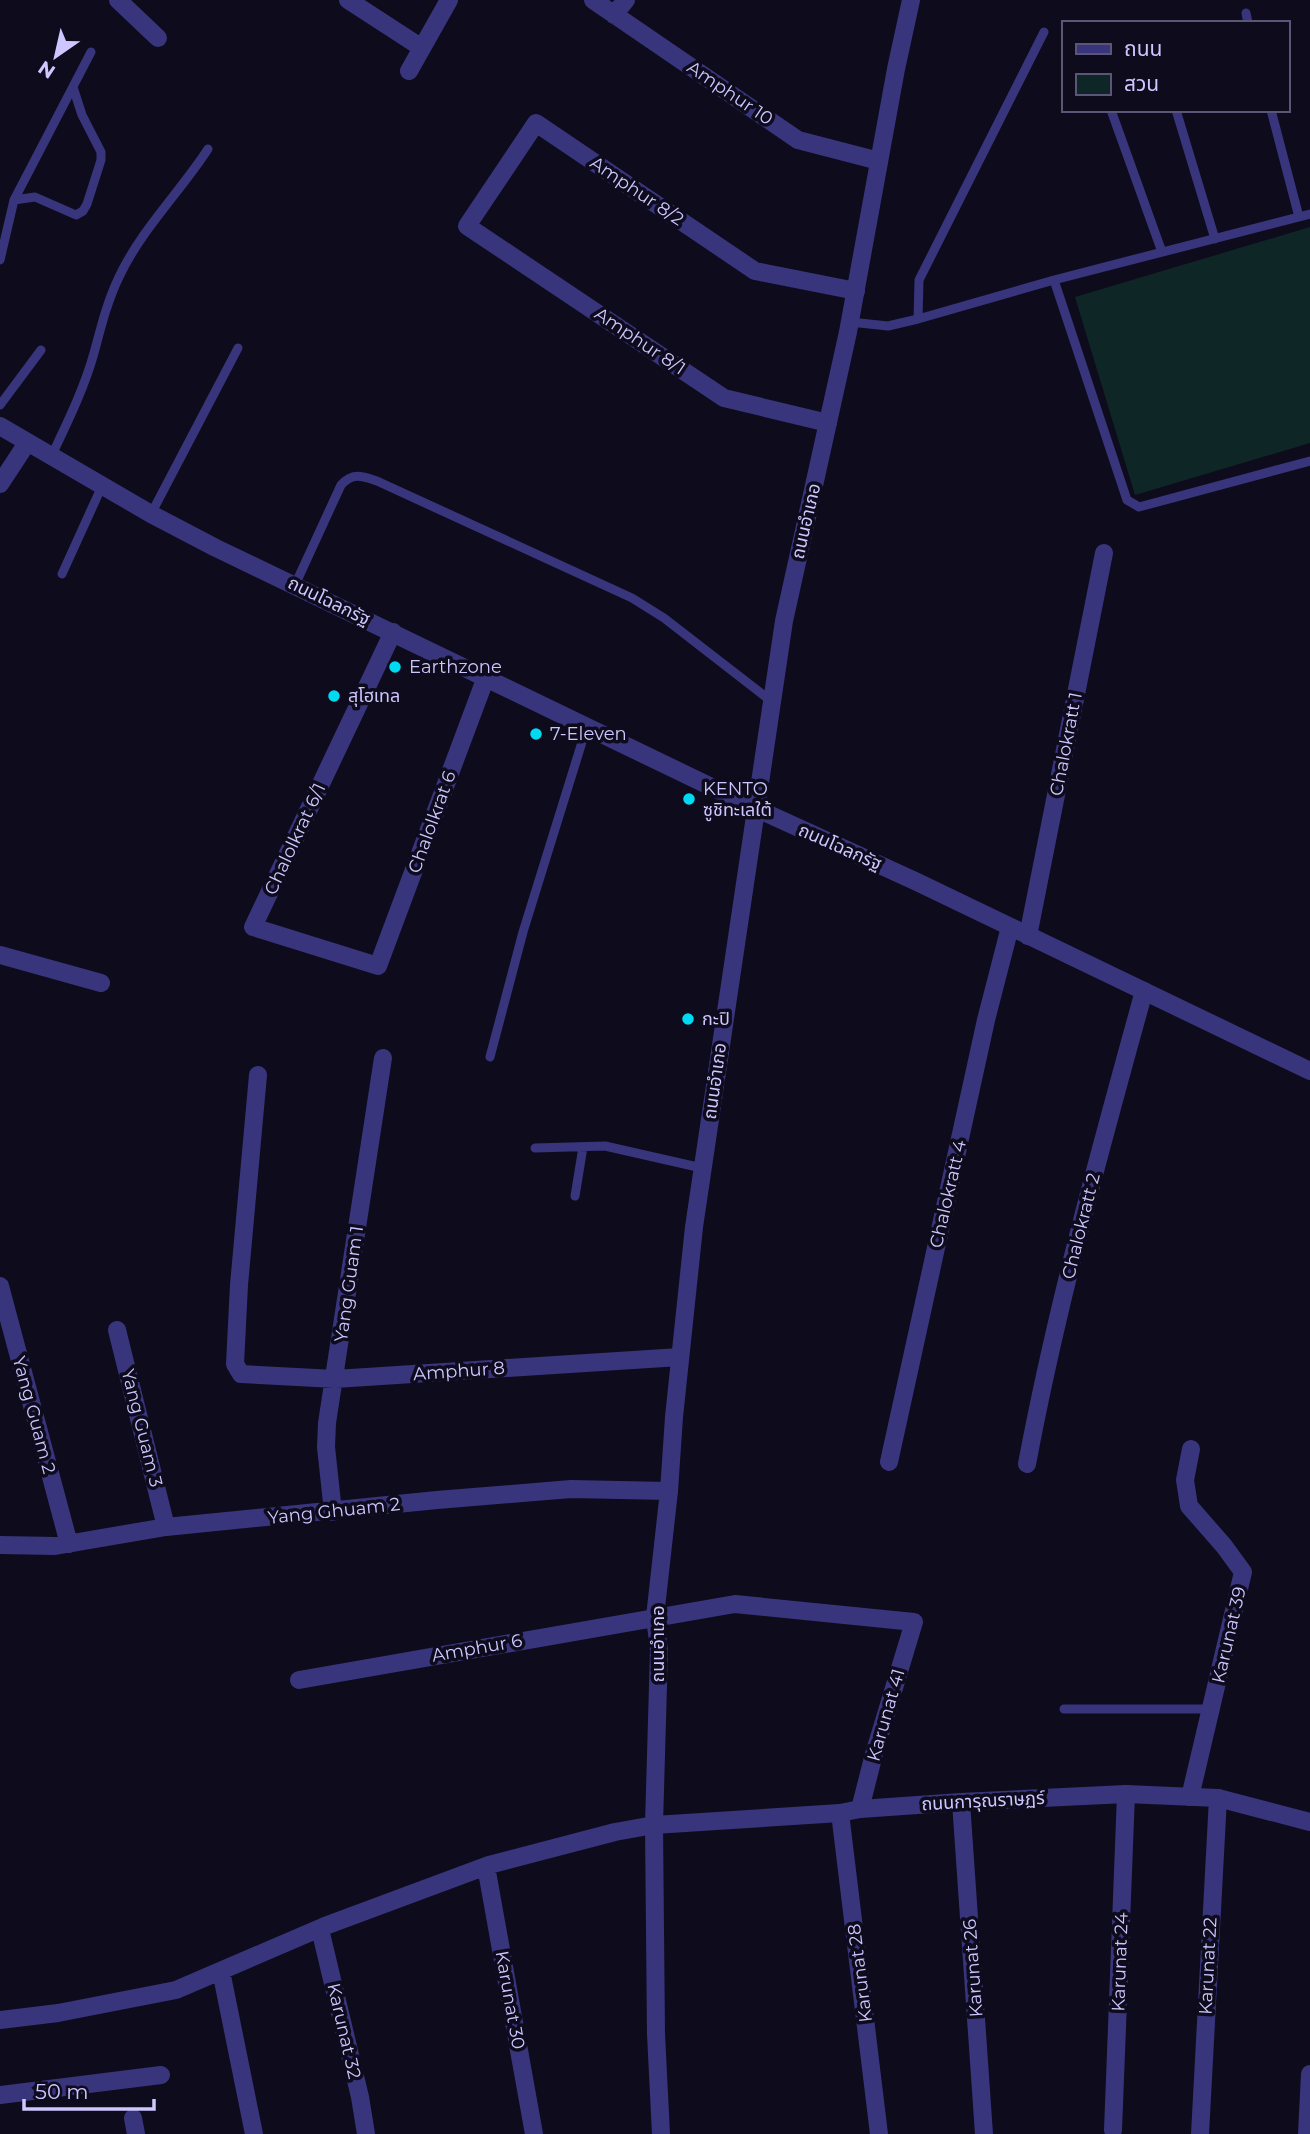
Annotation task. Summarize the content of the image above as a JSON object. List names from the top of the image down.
{
  "streets": {
    "street": [
      "Amphur 10",
      "Amphur 8/2",
      "Amphur 8/1",
      "ถนนอำเภอ",
      "ถนนโฉลกรัฐ",
      "Chalokratt 1",
      "Chalolkrat 6",
      "Chalolkrat 6/1",
      "Chalokratt 4",
      "Chalokratt 2",
      "Yang Guam 1",
      "Amphur 8",
      "Yang Guam 2",
      "Yang Guam 3",
      "Yang Ghuam 2",
      "Karunat 39",
      "Amphur 6",
      "Karunat 41",
      "ถนนการุณราษฏร์",
      "Karunat 24",
      "Karunat 22",
      "Karunat 26",
      "Karunat 28",
      "Karunat 30",
      "Karunat 32"
    ]
  },
  "crossings": [
    ["Amphur 10", "ถนนอำเภอ"],
    ["Amphur 8/2", "Amphur 8/1"],
    ["Amphur 8/2", "ถนนอำเภอ"],
    ["Amphur 8/1", "ถนนอำเภอ"],
    ["ถนนอำเภอ", "ถนนโฉลกรัฐ"],
    ["ถนนอำเภอ", "Amphur 8"],
    ["ถนนอำเภอ", "Yang Ghuam 2"],
    ["ถนนอำเภอ", "Amphur 6"],
    ["ถนนอำเภอ", "ถนนการุณราษฏร์"],
    ["ถนนโฉลกรัฐ", "Chalokratt 1"],
    ["ถนนโฉลกรัฐ", "Chalolkrat 6"],
    ["ถนนโฉลกรัฐ", "Chalolkrat 6/1"],
    ["ถนนโฉลกรัฐ", "Chalokratt 4"],
    ["ถนนโฉลกรัฐ", "Chalokratt 2"],
    ["Chalolkrat 6", "Chalolkrat 6/1"],
    ["Yang Guam 1", "Amphur 8"],
    ["Yang Guam 1", "Yang Ghuam 2"],
    ["Yang Guam 2", "Yang Ghuam 2"],
    ["Yang Guam 3", "Yang Ghuam 2"],
    ["Karunat 39", "ถนนการุณราษฏร์"],
    ["Amphur 6", "Karunat 41"],
    ["Karunat 41", "ถนนการุณราษฏร์"],
    ["ถนนการุณราษฏร์", "Karunat 24"],
    ["ถนนการุณราษฏร์", "Karunat 22"],
    ["ถนนการุณราษฏร์", "Karunat 26"],
    ["ถนนการุณราษฏร์", "Karunat 28"],
    ["ถนนการุณราษฏร์", "Karunat 30"],
    ["ถนนการุณราษฏร์", "Karunat 32"]
  ],
  "places": [
    "Earthzone",
    "สุโฮเทล",
    "7-Eleven",
    "KENTO ซูชิทะเลใต้",
    "กะปิ"
  ],
  "legend": ["ถนน", "สวน"],
  "scale_bar": "50 m",
  "north": "bottom left"
}
